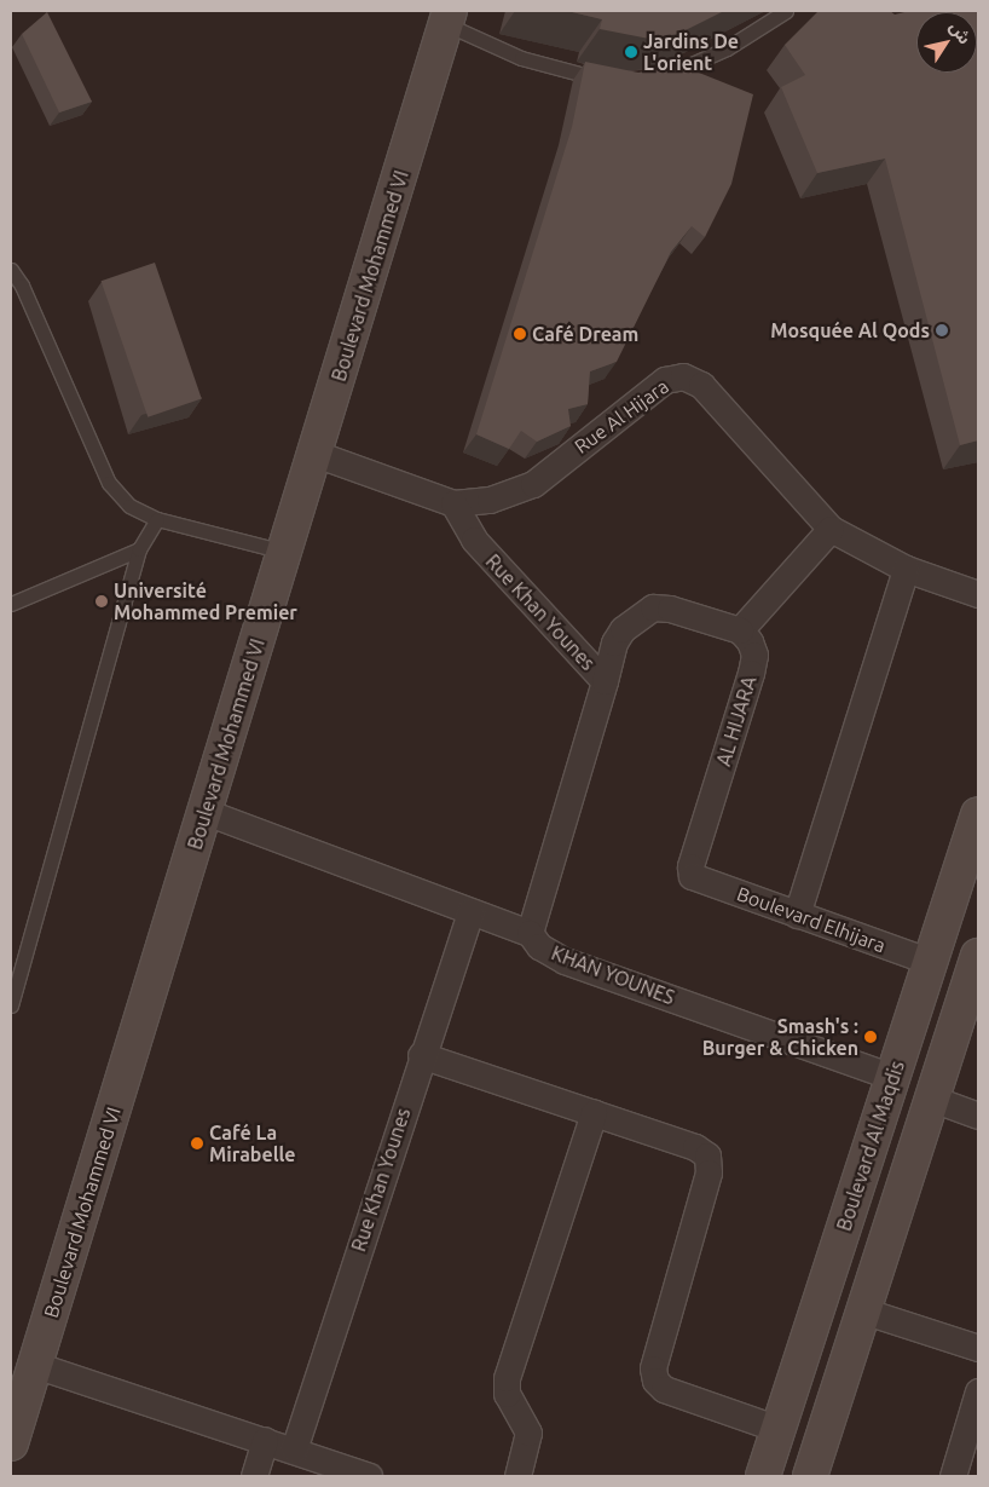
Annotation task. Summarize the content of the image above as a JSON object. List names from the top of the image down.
{
  "streets": {
    "street": [
      "Boulevard Mohammed VI",
      "Rue Al Hijara",
      "Rue Khan Younes",
      "AL HIJARA",
      "Boulevard Elhijara",
      "KHAN YOUNES",
      "Boulevard Al Maqdis"
    ]
  },
  "crossings": [
    ["Boulevard Mohammed VI", "Rue Al Hijara"],
    ["Boulevard Mohammed VI", "KHAN YOUNES"],
    ["Rue Al Hijara", "Rue Khan Younes"],
    ["Rue Khan Younes", "KHAN YOUNES"],
    ["AL HIJARA", "Boulevard Elhijara"],
    ["Boulevard Elhijara", "Boulevard Al Maqdis"],
    ["KHAN YOUNES", "Boulevard Al Maqdis"]
  ],
  "places": [
    "Jardins De L'orient",
    "Mosquée Al Qods",
    "Café Dream",
    "Université Mohammed Premier",
    "Smash's : Burger & Chicken",
    "Café La Mirabelle"
  ],
  "north": "top right"
}
